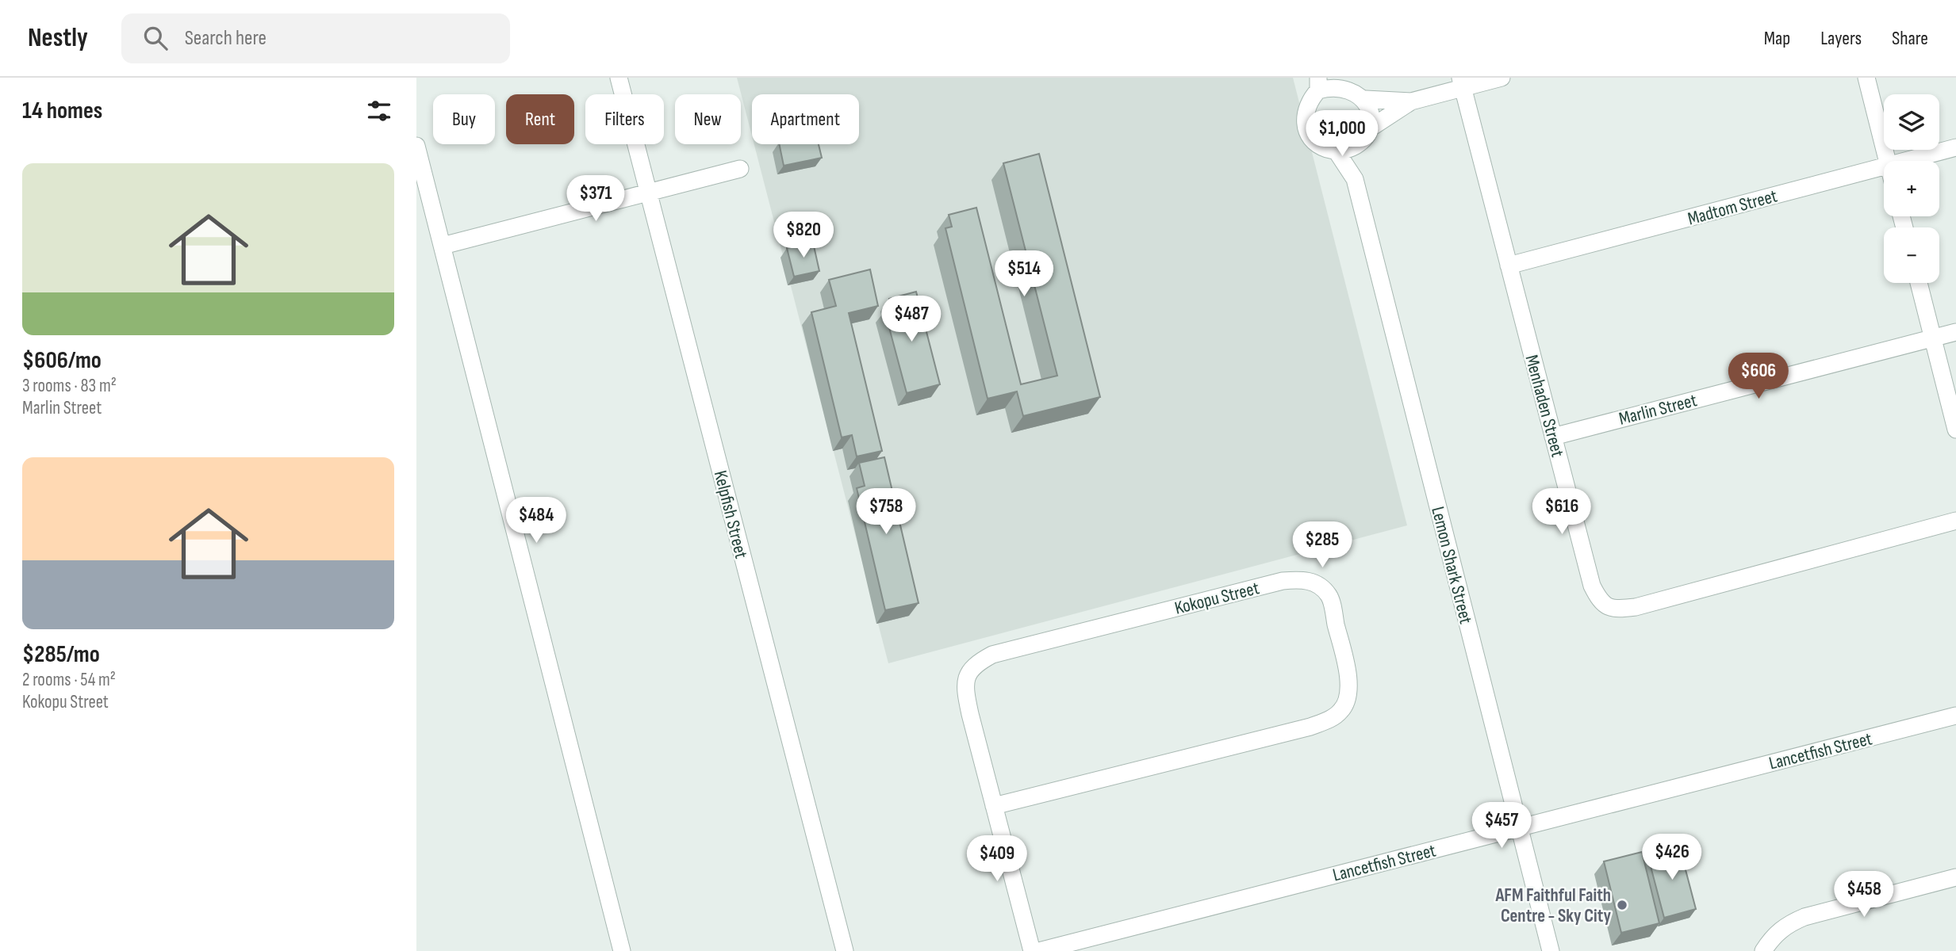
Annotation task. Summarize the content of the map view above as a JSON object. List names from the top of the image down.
{
  "streets": {
    "street": [
      "Madtom Street",
      "Menhaden Street",
      "Marlin Street",
      "Kelpfish Street",
      "Lemon Shark Street",
      "Kokopu Street",
      "Lancetfish Street"
    ]
  },
  "crossings": [
    ["Madtom Street", "Menhaden Street"],
    ["Menhaden Street", "Marlin Street"],
    ["Lemon Shark Street", "Lancetfish Street"]
  ],
  "places": ["AFM Faithful Faith Centre - Sky City"],
  "page": {
    "header": "Nestly",
    "search": "Search here",
    "nav": ["Map", "Layers", "Share"],
    "heading": "14 homes",
    "map_buttons": ["+", "−"],
    "chip": [
      "Buy",
      "Rent",
      "Filters",
      "New",
      "Apartment"
    ],
    "price": [
      "$1,000",
      "$371",
      "$820",
      "$514",
      "$487",
      "$606",
      "$758",
      "$616",
      "$484",
      "$285",
      "$457",
      "$426",
      "$409",
      "$458"
    ],
    "list": [
      {
        "name": "$606/mo",
        "note": "3 rooms · 83 m² · Marlin Street"
      },
      {
        "name": "$285/mo",
        "note": "2 rooms · 54 m² · Kokopu Street"
      }
    ]
  }
}
